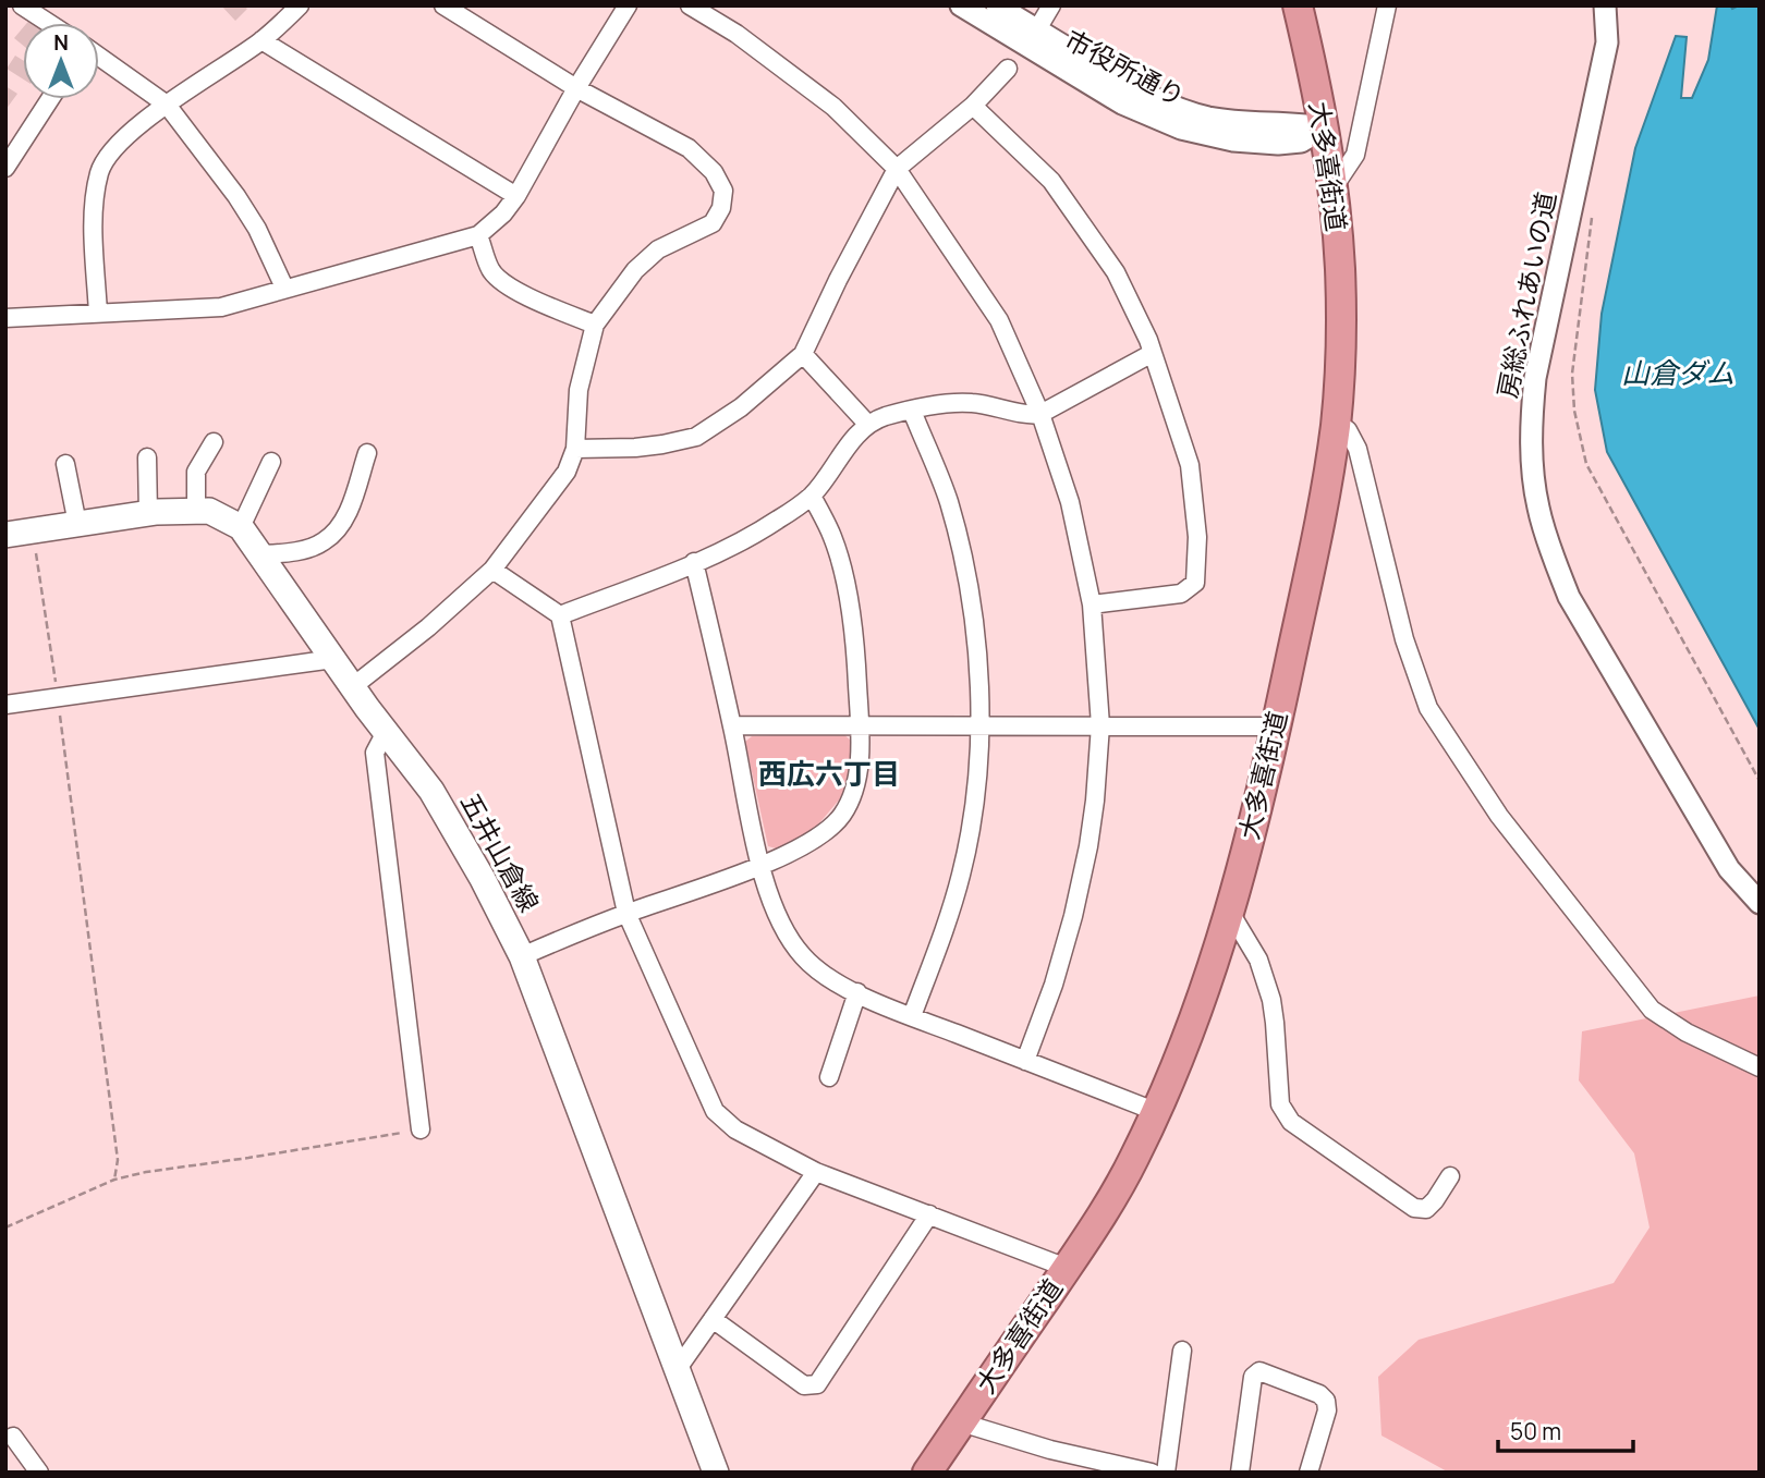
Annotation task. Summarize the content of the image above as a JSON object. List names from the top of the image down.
{
  "streets": {
    "highway": ["大多喜街道"],
    "main road": ["五井山倉線"],
    "street": ["市役所通り", "房総ふれあいの道"]
  },
  "crossings": [
    ["市役所通り", "大多喜街道"]
  ],
  "districts": ["西広六丁目"],
  "water": ["山倉ダム"],
  "scale_bar": "50 m",
  "north": "top"
}
